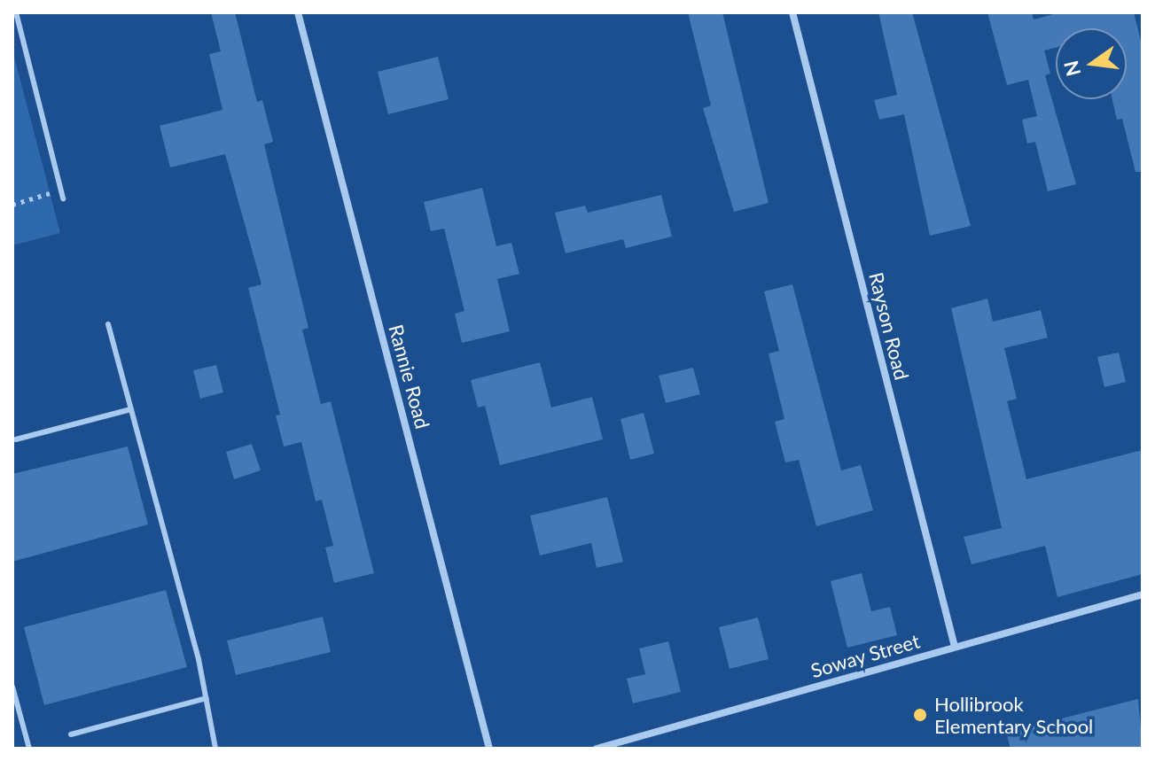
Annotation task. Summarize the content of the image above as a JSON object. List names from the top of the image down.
{
  "streets": {
    "street": ["Rayson Road", "Rannie Road", "Soway Street"]
  },
  "crossings": [
    ["Rayson Road", "Soway Street"]
  ],
  "places": ["Hollibrook Elementary School"],
  "north": "left"
}
